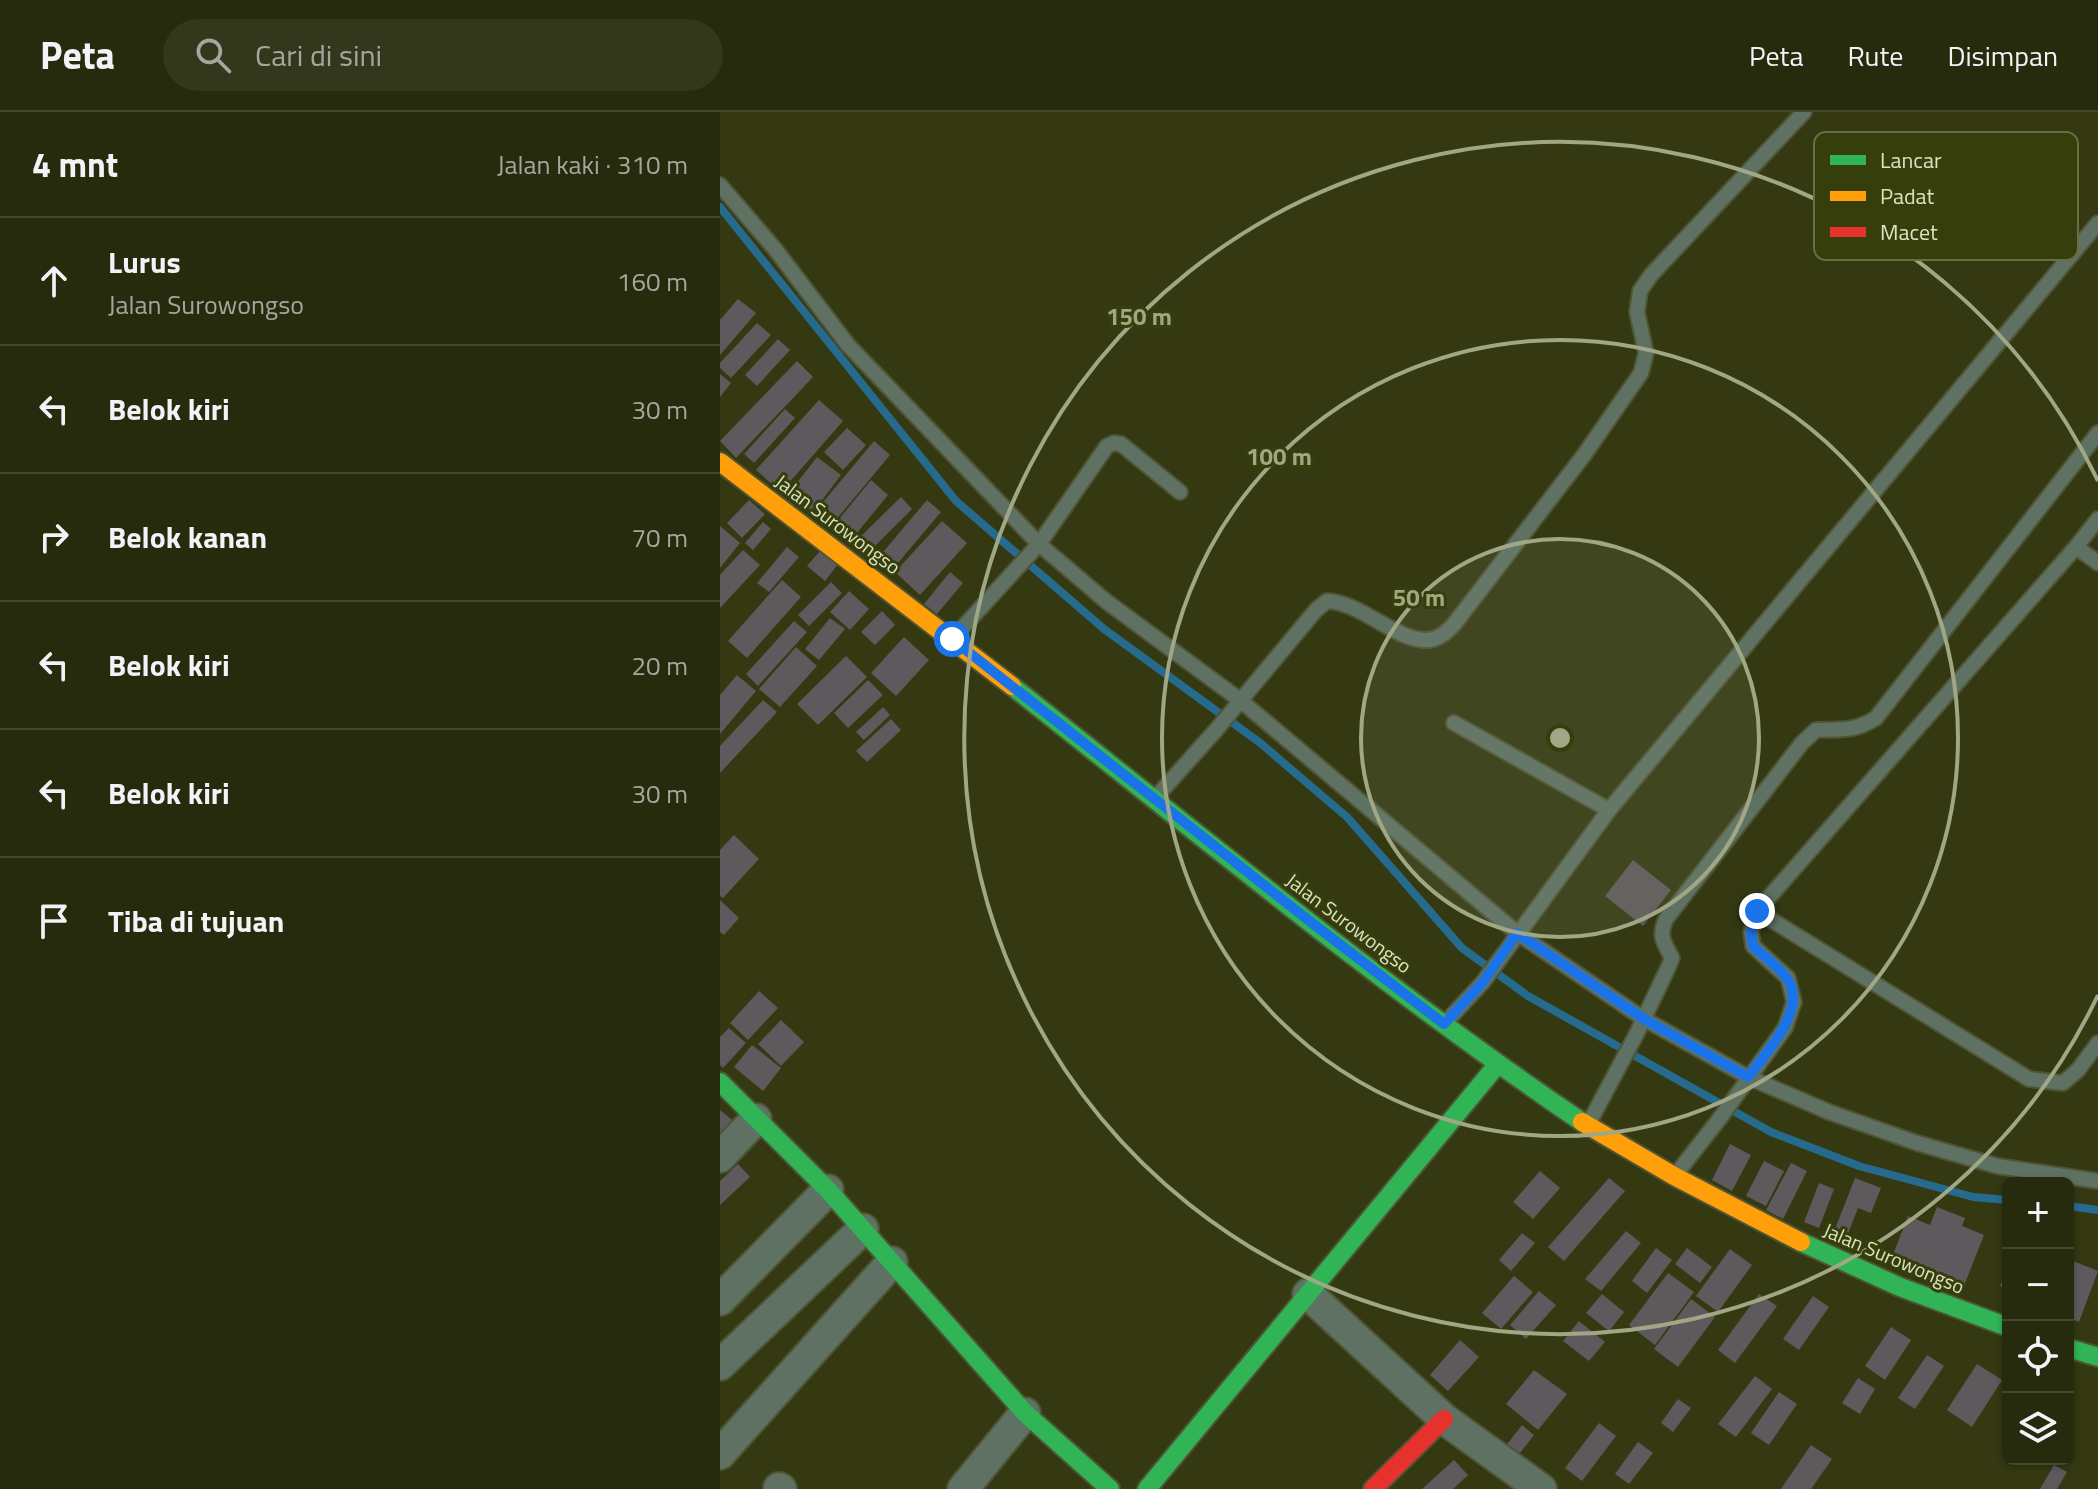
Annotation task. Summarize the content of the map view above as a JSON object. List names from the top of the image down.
{
  "streets": {
    "street": ["Jalan Surowongso"]
  },
  "legend": ["Lancar", "Padat", "Macet"],
  "page": {
    "header": "Peta",
    "search": "Cari di sini",
    "nav": ["Peta", "Rute", "Disimpan"],
    "heading": ["4 mnt", "Jalan kaki · 310 m"],
    "list": [
      ["Lurus", "Jalan Surowongso", "160 m"],
      ["Belok kiri", "30 m"],
      ["Belok kanan", "70 m"],
      ["Belok kiri", "20 m"],
      ["Belok kiri", "30 m"],
      "Tiba di tujuan"
    ],
    "map_buttons": ["+", "−"]
  },
  "rings": ["150 m", "100 m", "50 m"]
}
